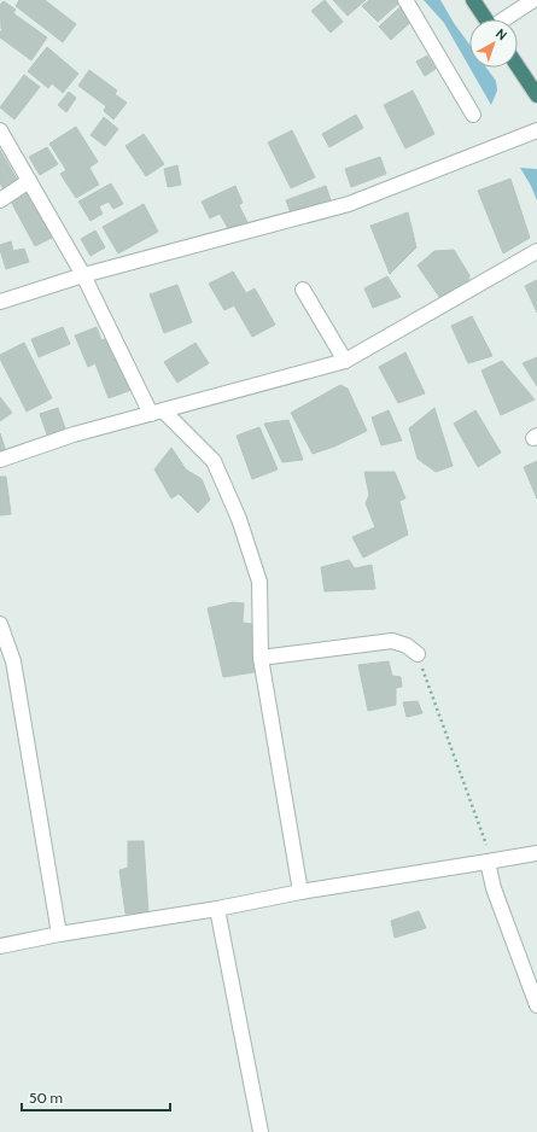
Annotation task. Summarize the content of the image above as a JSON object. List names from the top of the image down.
{
  "scale_bar": "50 m",
  "north": "top right"
}
